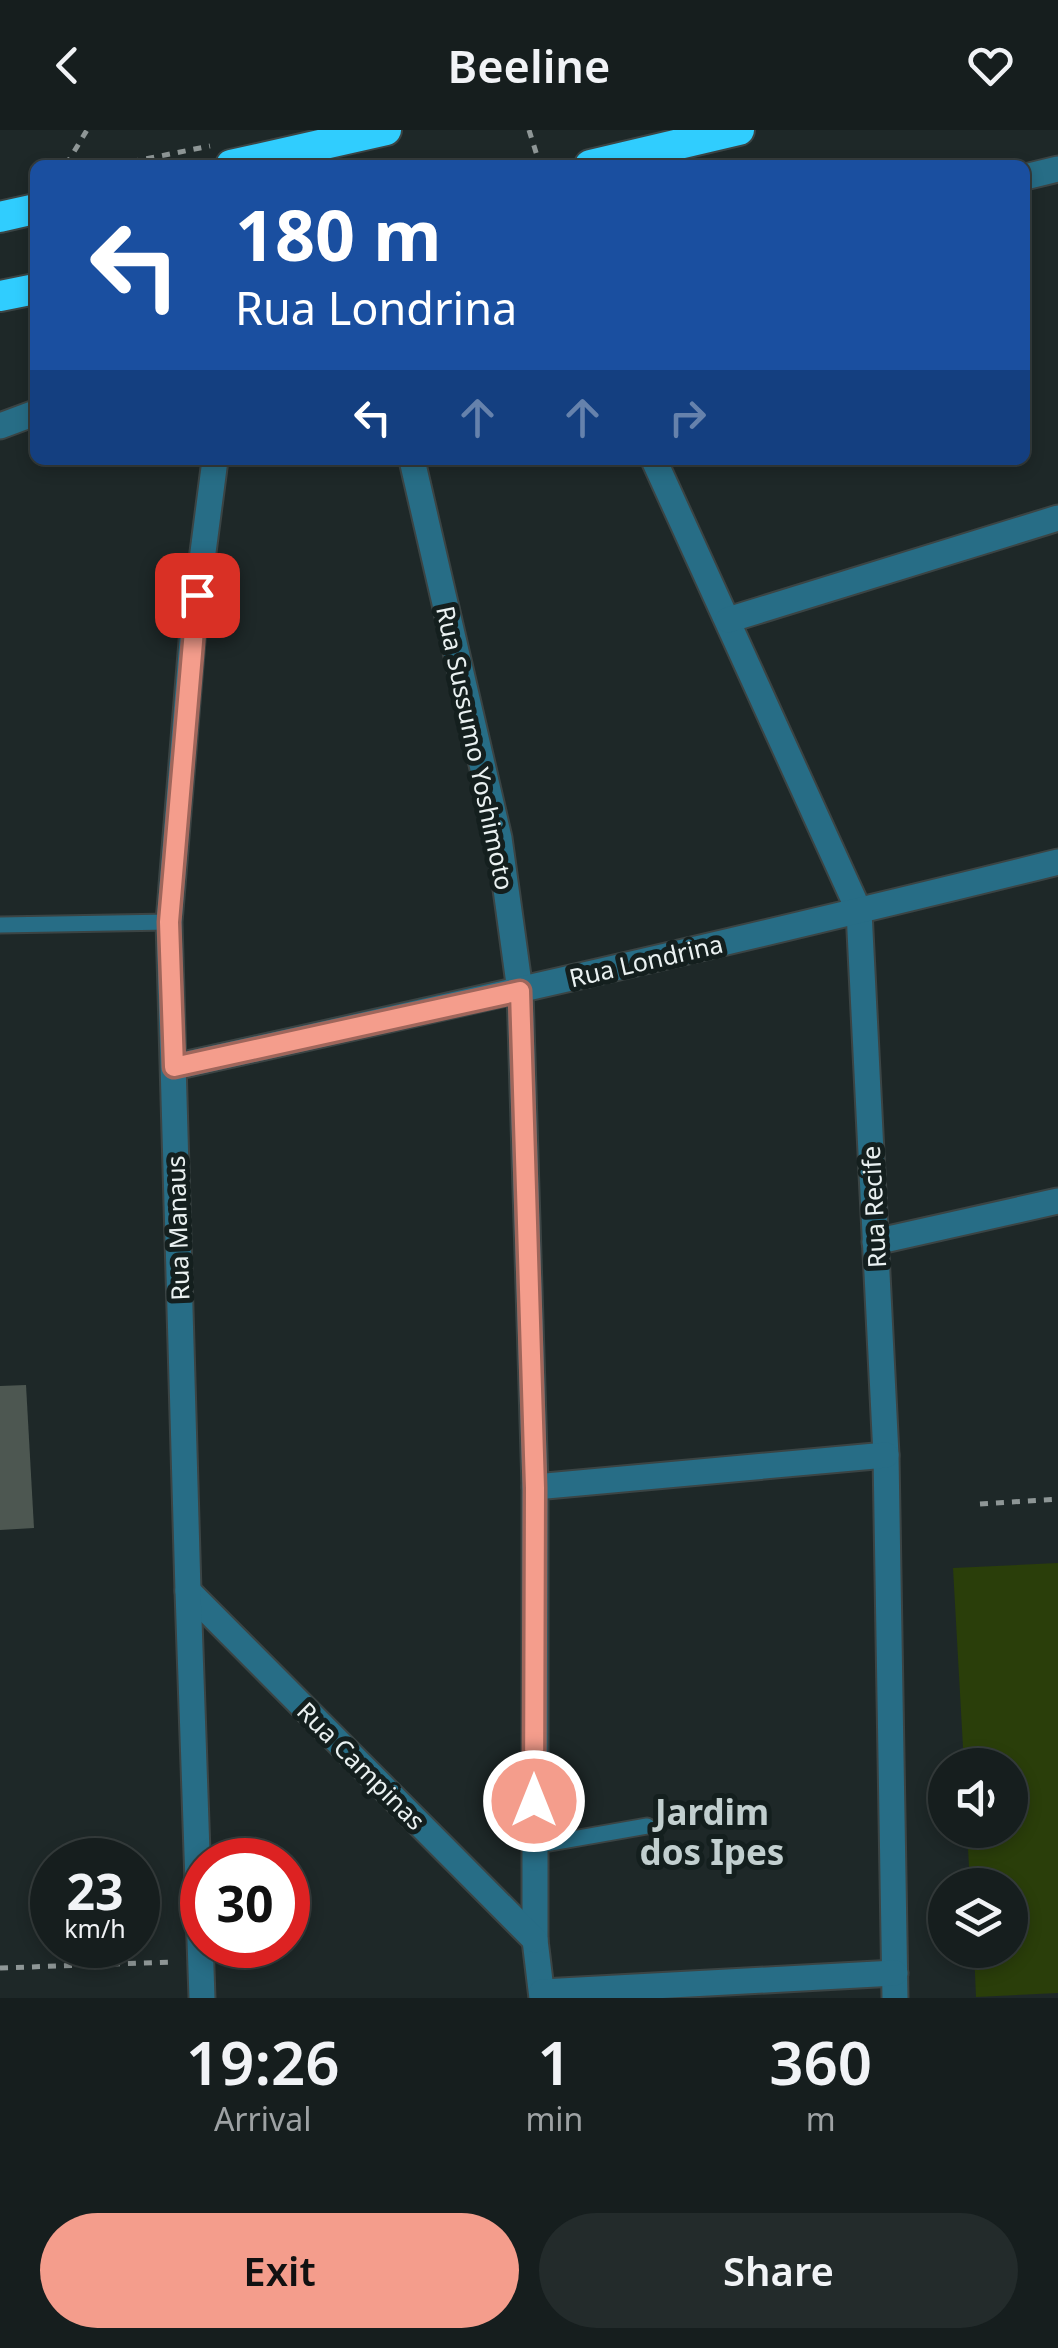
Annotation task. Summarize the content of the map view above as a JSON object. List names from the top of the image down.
{
  "streets": {
    "street": [
      "Rua Sussumo Yoshimoto",
      "Rua Londrina",
      "Rua Recife",
      "Rua Manaus",
      "Rua Campinas"
    ]
  },
  "crossings": [
    ["Rua Sussumo Yoshimoto", "Rua Londrina"],
    ["Rua Sussumo Yoshimoto", "Rua Campinas"],
    ["Rua Londrina", "Rua Recife"],
    ["Rua Londrina", "Rua Manaus"],
    ["Rua Manaus", "Rua Campinas"]
  ],
  "districts": ["Jardim dos Ipes"],
  "page": {
    "header": "Beeline",
    "turn": ["180 m", "Rua Londrina"],
    "speed": "23 km/h",
    "limit": "30",
    "eta": [
      "19:26",
      "Arrival",
      "1",
      "min",
      "360",
      "m"
    ],
    "buttons": ["Exit", "Share"]
  }
}
